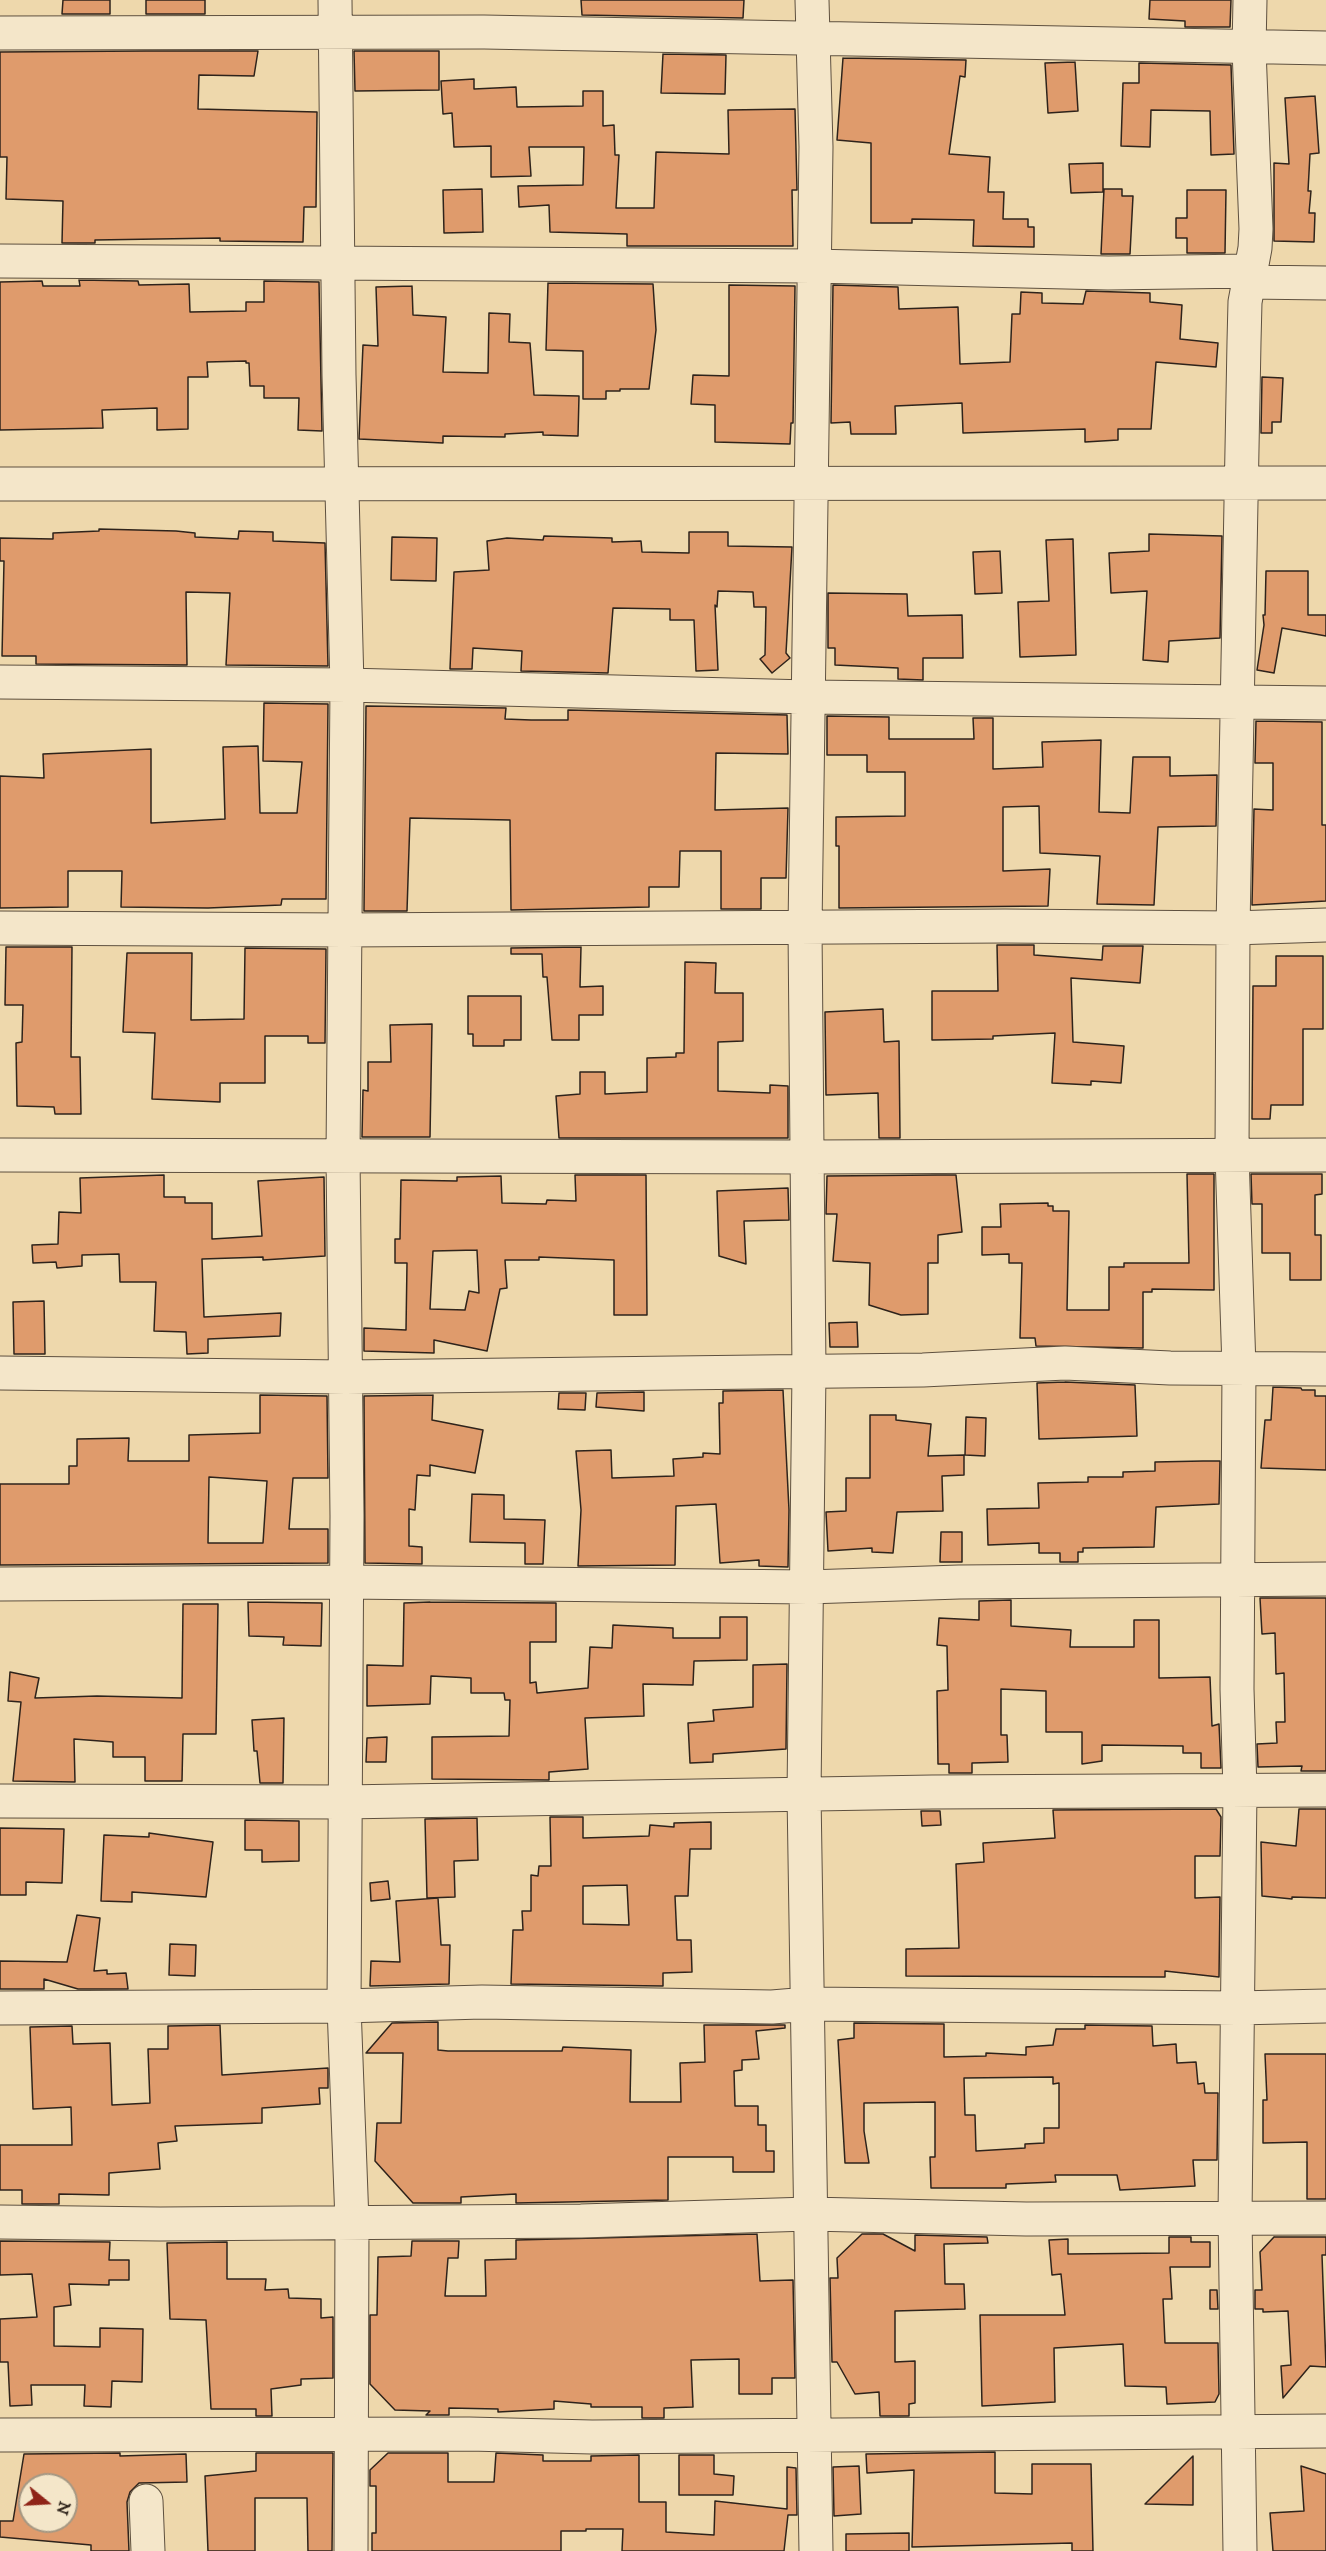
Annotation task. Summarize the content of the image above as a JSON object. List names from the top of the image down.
{
  "north": "right"
}
